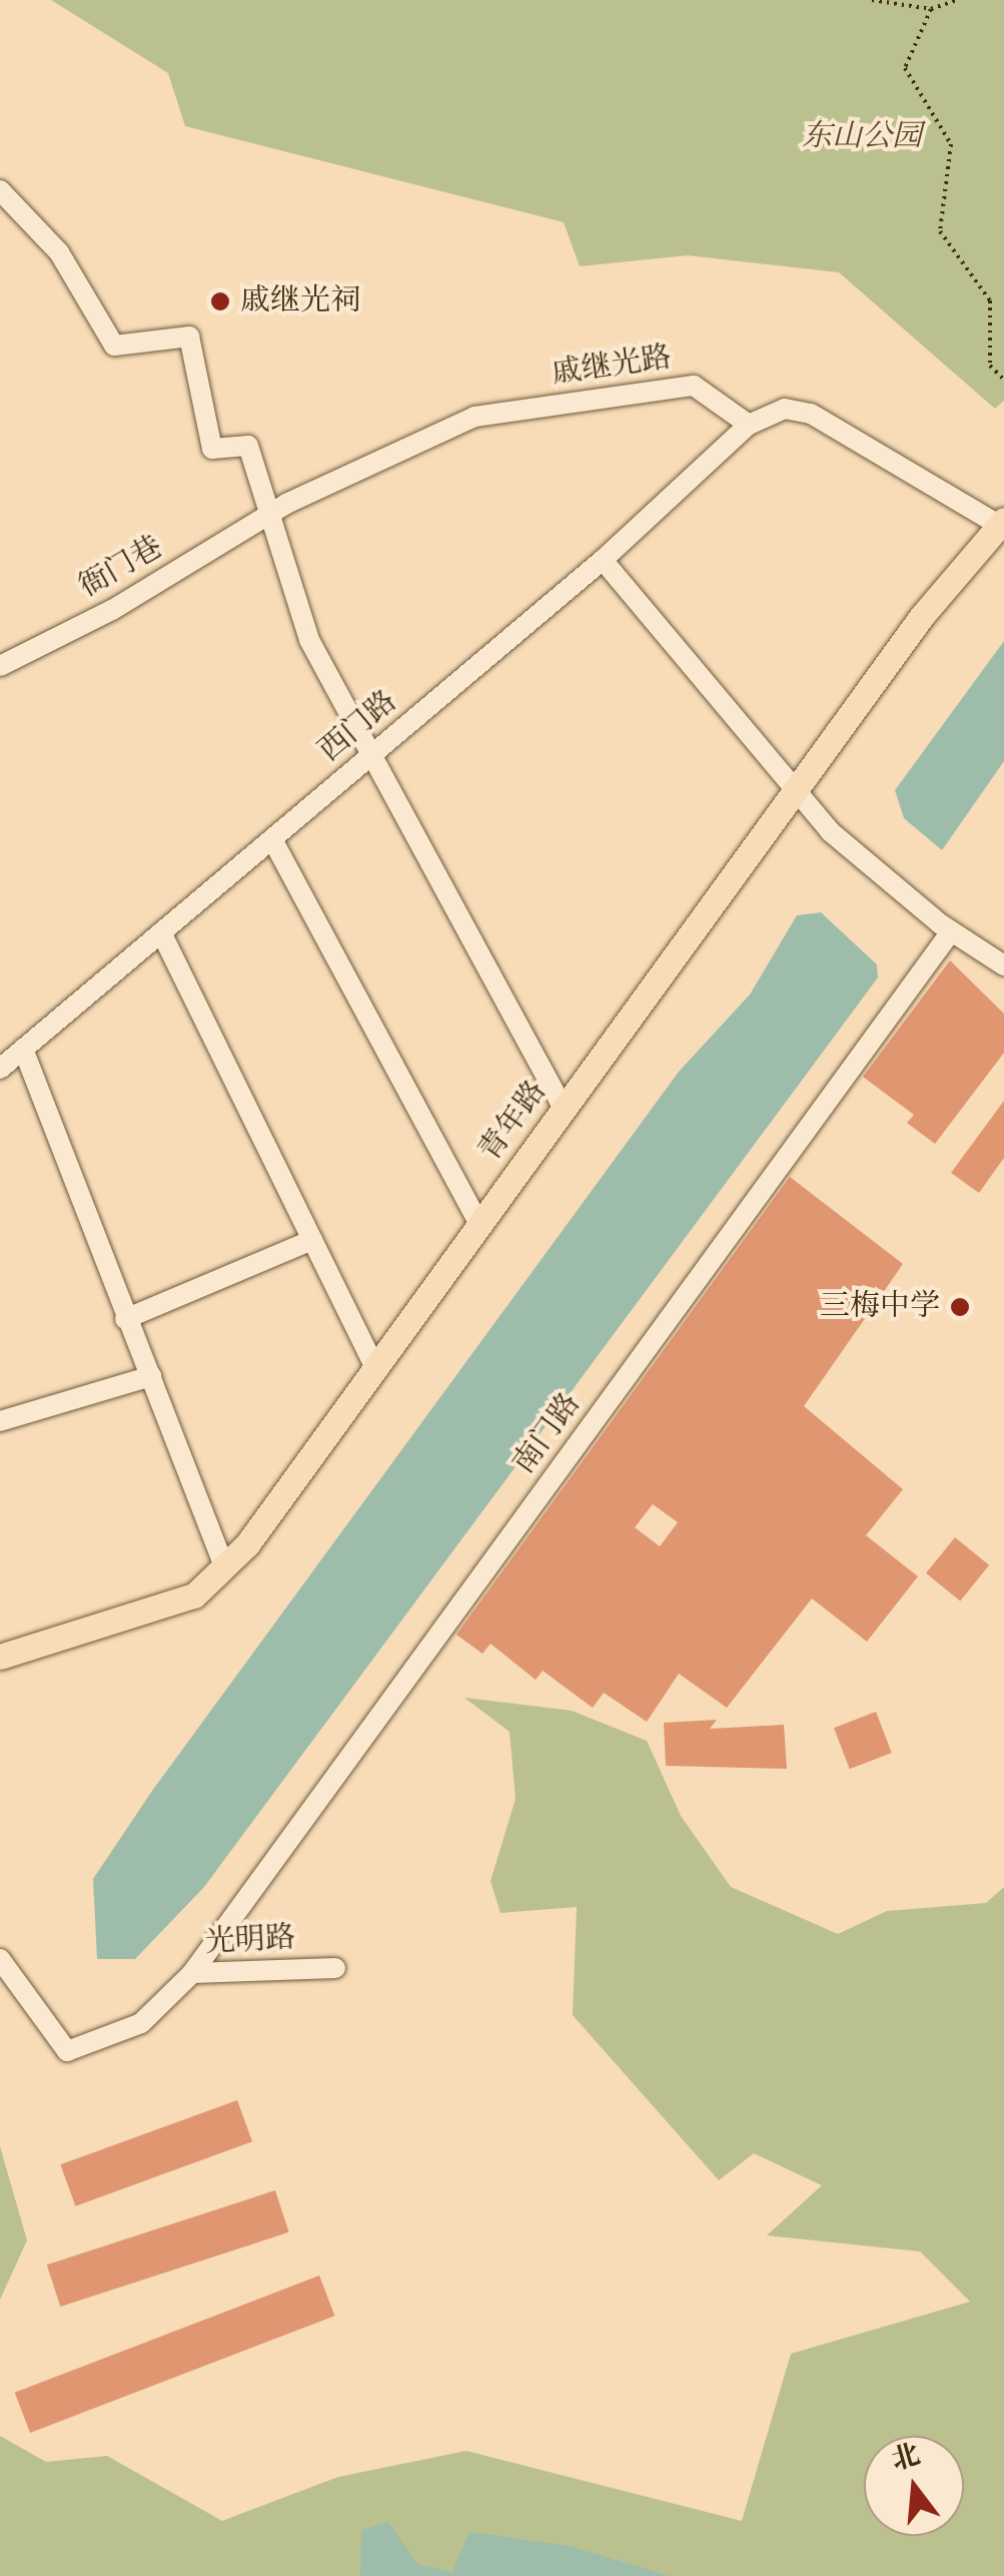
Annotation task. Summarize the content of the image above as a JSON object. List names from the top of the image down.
{
  "streets": {
    "main road": ["青年路"],
    "street": [
      "戚继光路",
      "衙门巷",
      "西门路",
      "南门路",
      "光明路"
    ]
  },
  "crossings": [
    ["戚继光路", "衙门巷"],
    ["戚继光路", "西门路"],
    ["南门路", "光明路"]
  ],
  "parks": ["东山公园"],
  "places": ["戚继光祠", "三梅中学"],
  "north": "top"
}
